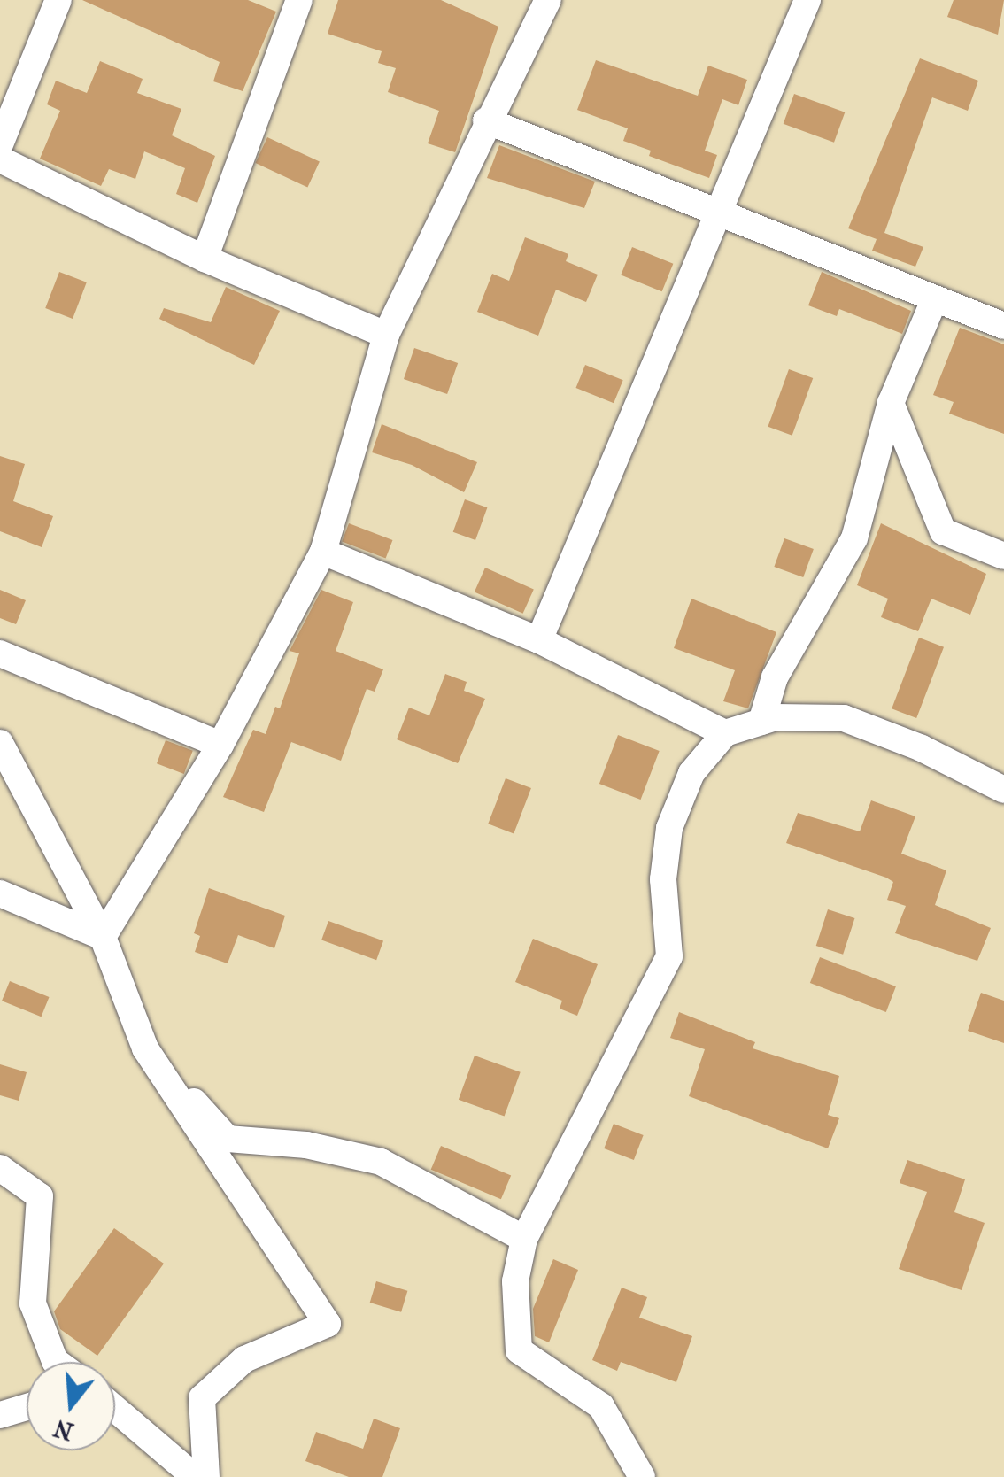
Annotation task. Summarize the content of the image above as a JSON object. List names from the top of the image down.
{
  "north": "bottom"
}
